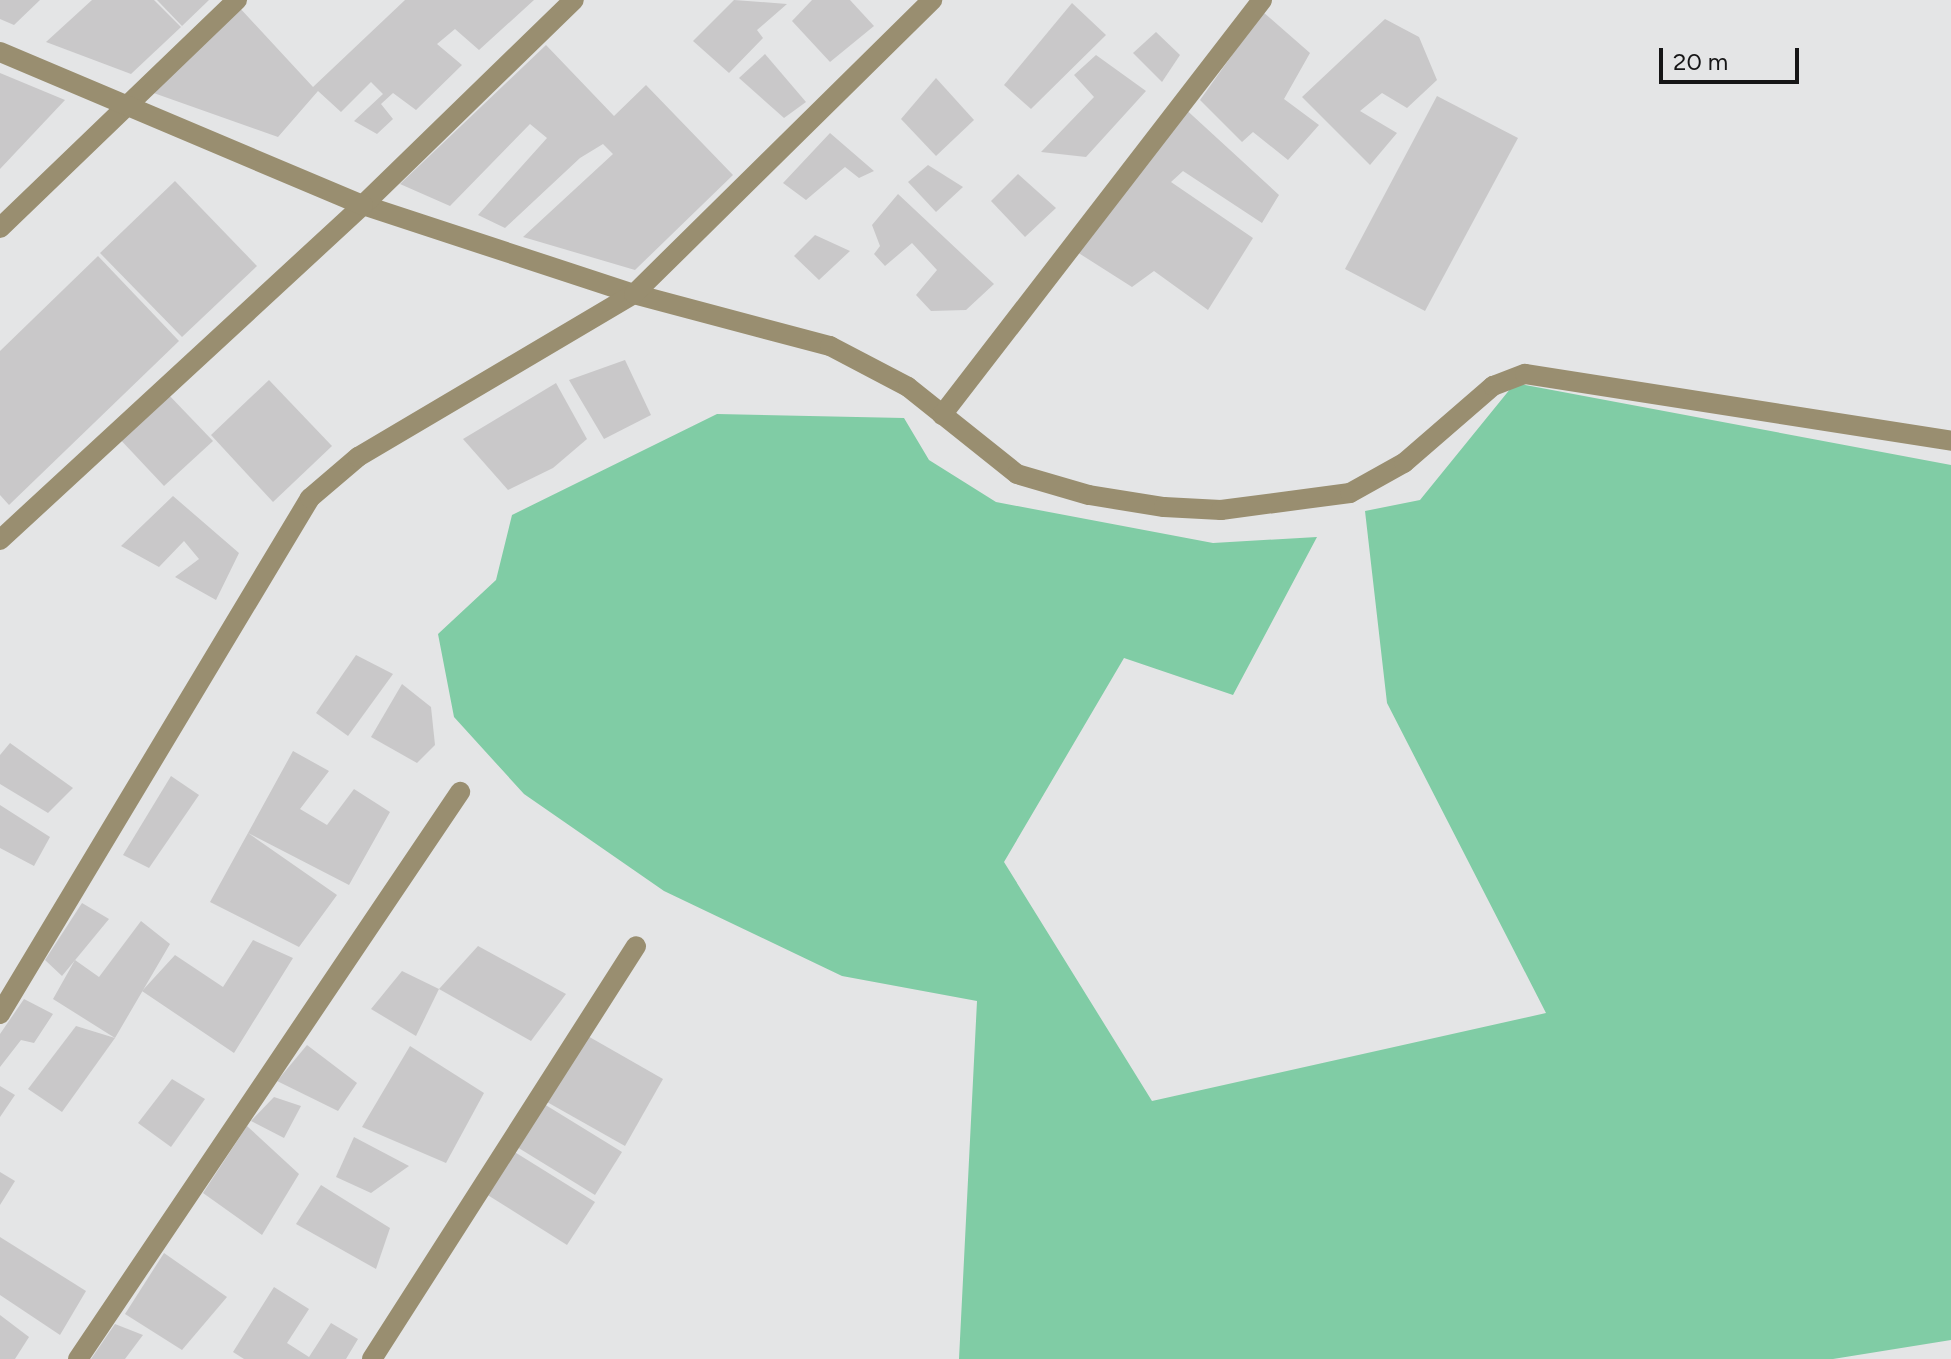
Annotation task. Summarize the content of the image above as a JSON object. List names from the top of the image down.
{
  "scale_bar": "20 m"
}
